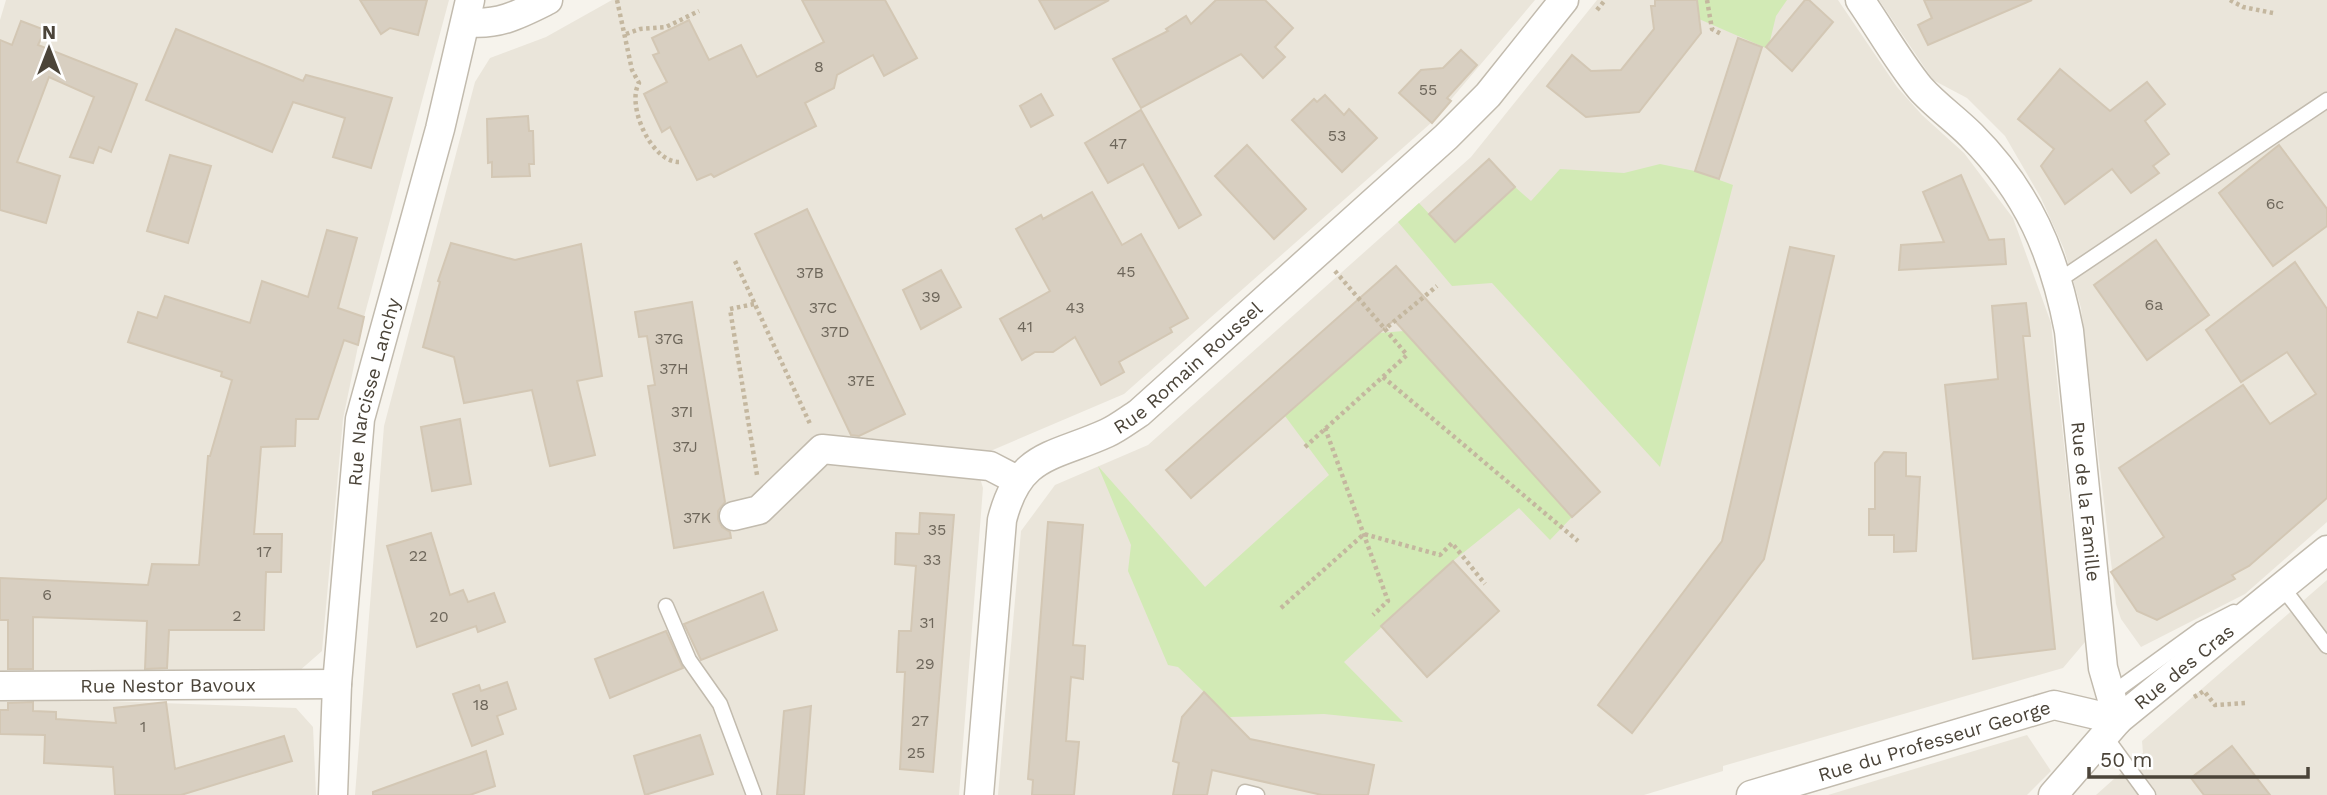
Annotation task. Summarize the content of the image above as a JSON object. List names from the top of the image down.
{
  "streets": {
    "street": [
      "Rue Romain Roussel",
      "Rue Narcisse Lanchy",
      "Rue de la Famille",
      "Rue des Cras",
      "Rue Nestor Bavoux",
      "Rue du Professeur George"
    ]
  },
  "crossings": [
    ["Rue Narcisse Lanchy", "Rue Nestor Bavoux"],
    ["Rue de la Famille", "Rue des Cras"],
    ["Rue de la Famille", "Rue du Professeur George"],
    ["Rue des Cras", "Rue du Professeur George"]
  ],
  "house_numbers": [
    "8",
    "55",
    "53",
    "47",
    "6c",
    "45",
    "37B",
    "39",
    "6a",
    "37C",
    "43",
    "41",
    "37D",
    "37G",
    "37H",
    "37E",
    "37I",
    "37J",
    "37K",
    "35",
    "17",
    "22",
    "33",
    "6",
    "2",
    "20",
    "31",
    "29",
    "18",
    "27",
    "1",
    "25"
  ],
  "scale_bar": "50 m",
  "north": "top"
}
